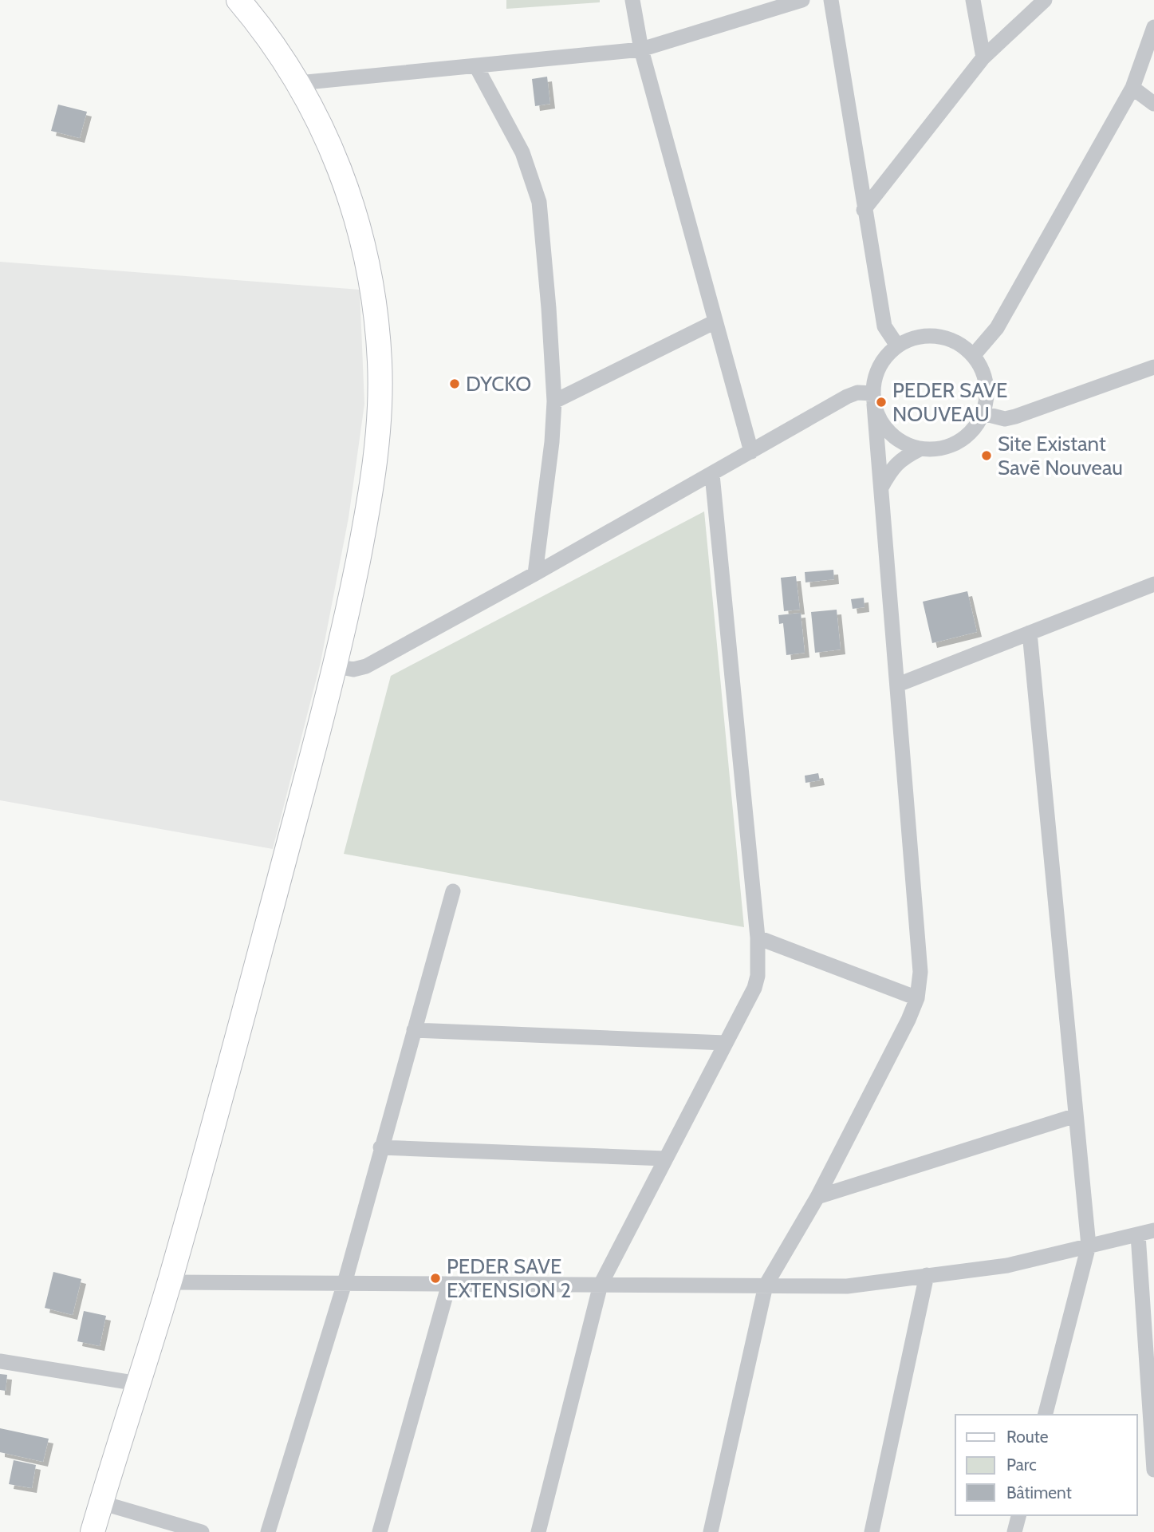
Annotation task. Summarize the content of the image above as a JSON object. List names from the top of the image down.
{
  "places": [
    "DYCKO",
    "PEDER SAVE NOUVEAU",
    "Site Existant Savē Nouveau",
    "PEDER SAVE EXTENSION 2"
  ],
  "legend": ["Route", "Parc", "Bâtiment"]
}
